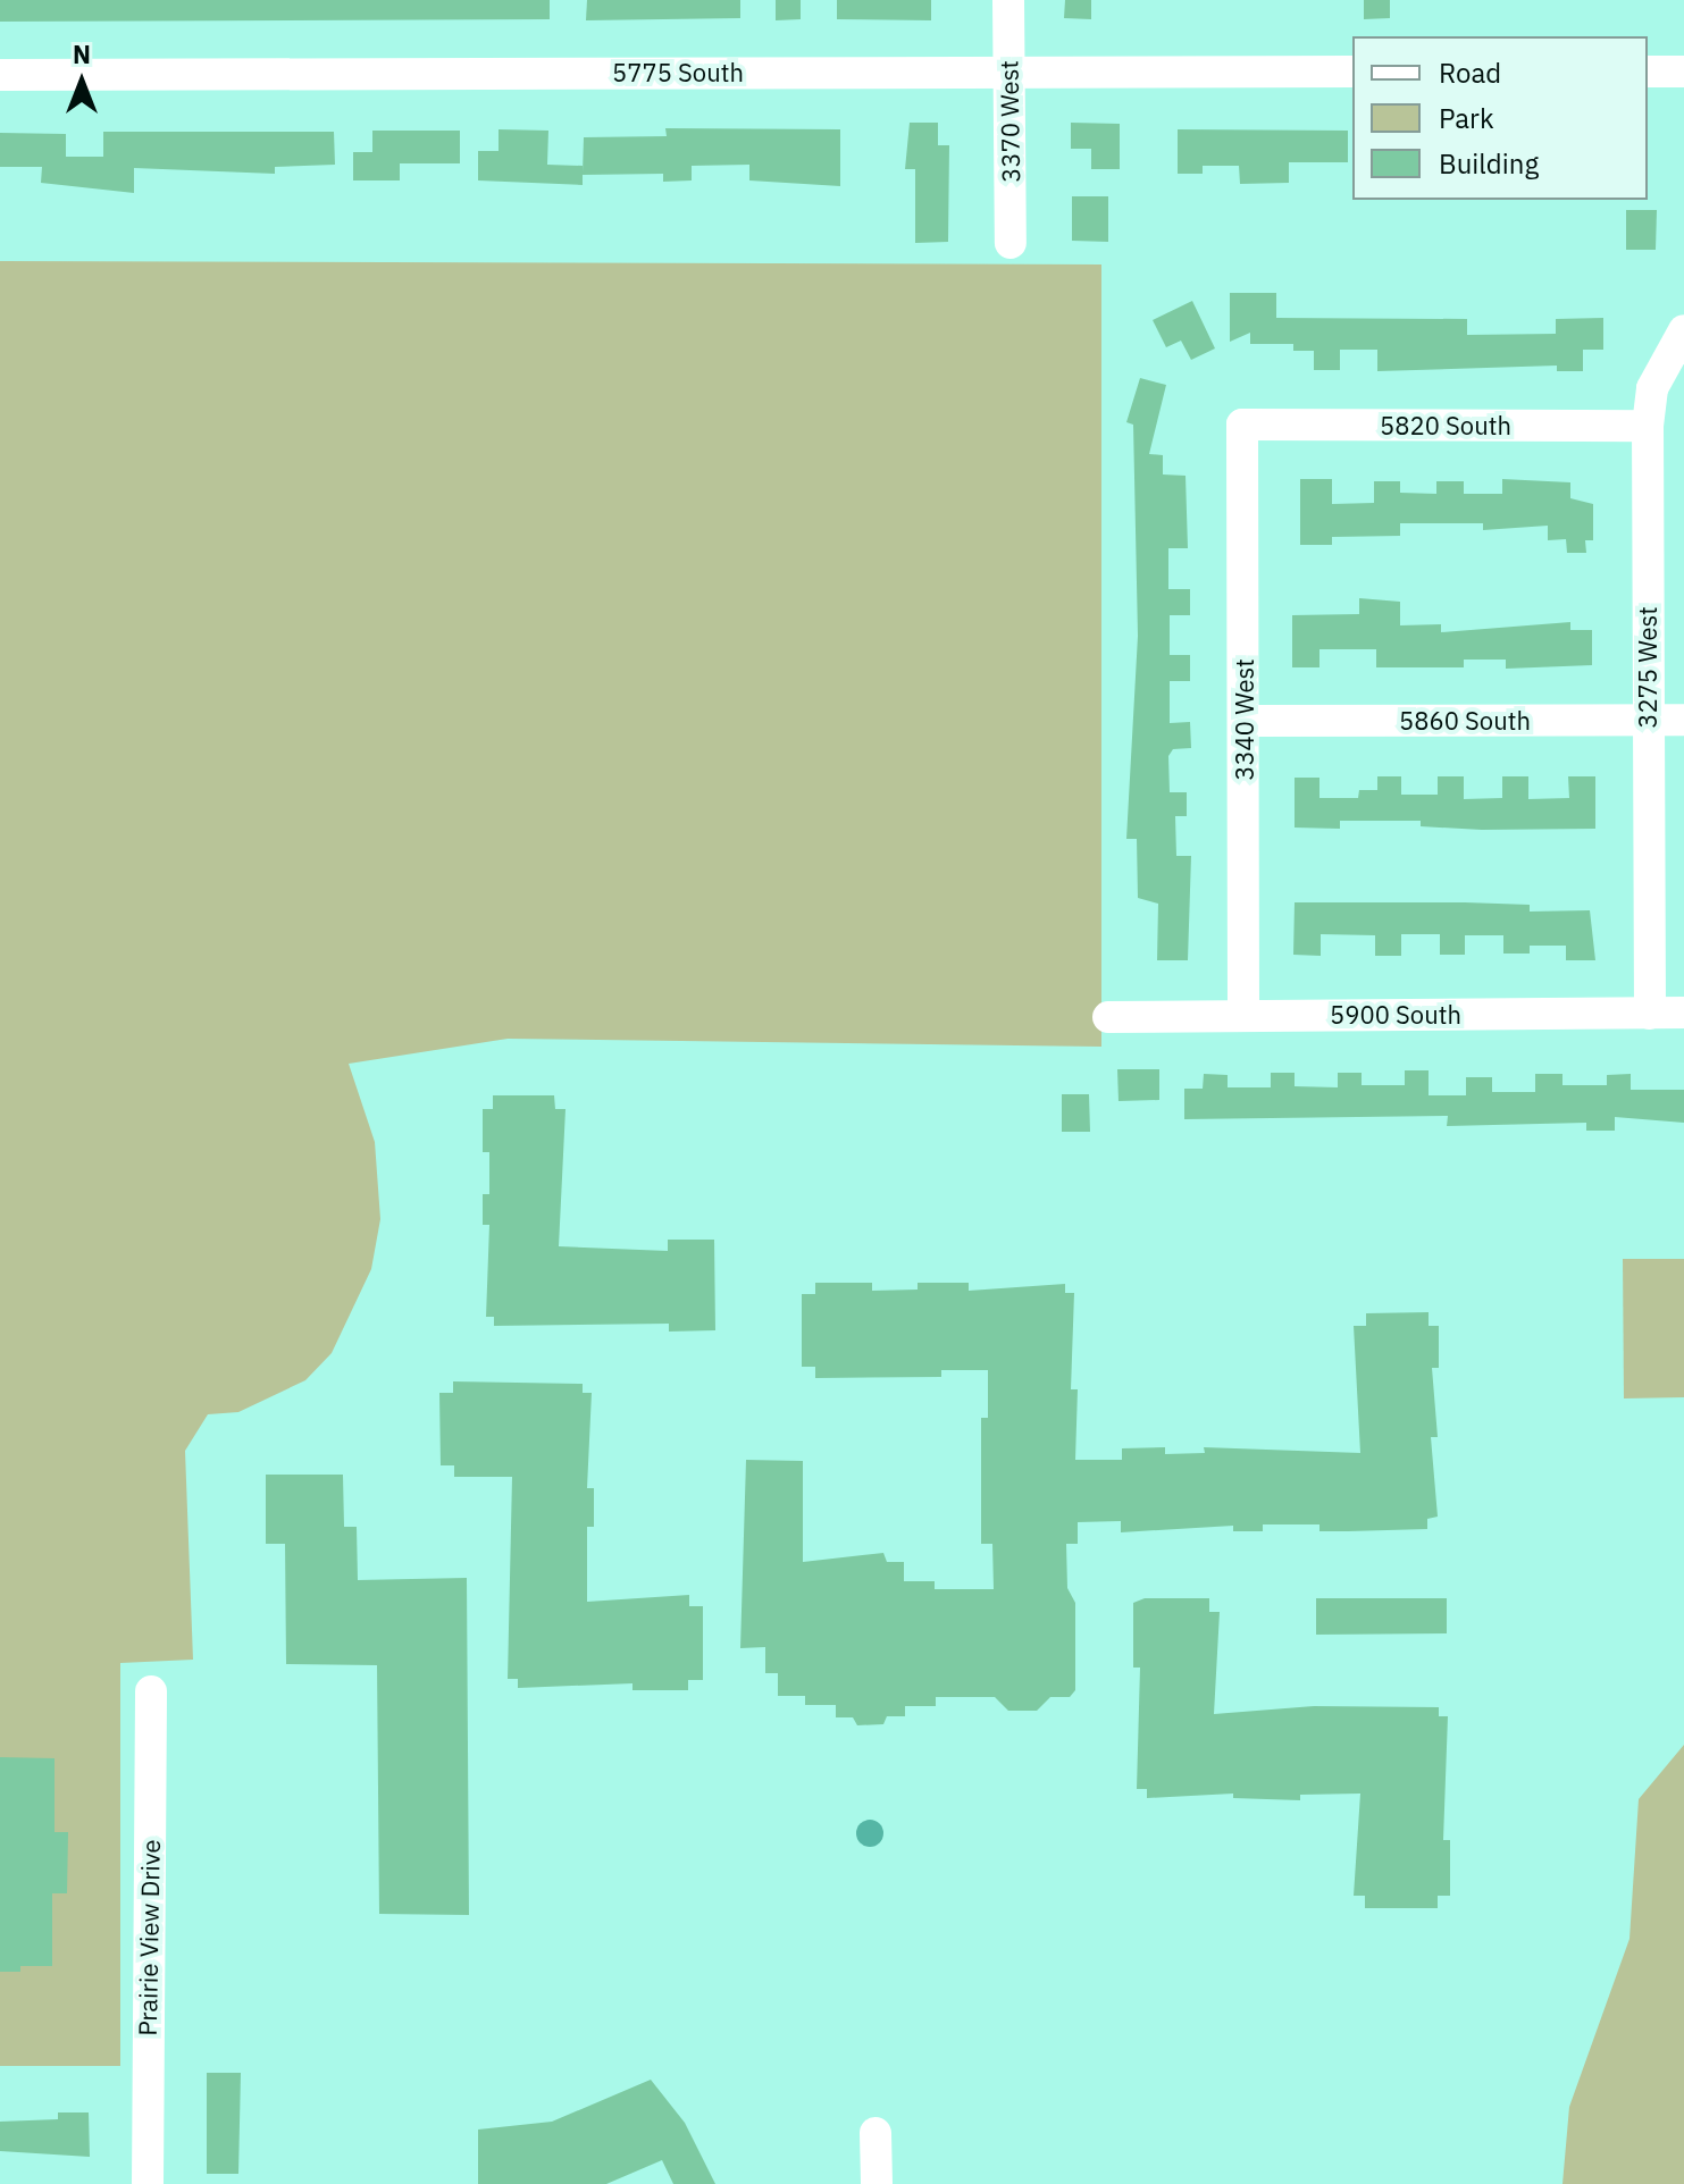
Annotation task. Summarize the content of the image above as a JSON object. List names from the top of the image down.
{
  "streets": {
    "street": [
      "5775 South",
      "3370 West",
      "5820 South",
      "3275 West",
      "3340 West",
      "5860 South",
      "5900 South",
      "Prairie View Drive"
    ]
  },
  "crossings": [
    ["5775 South", "3370 West"],
    ["5820 South", "3275 West"],
    ["5820 South", "3340 West"],
    ["3275 West", "5860 South"],
    ["3275 West", "5900 South"],
    ["3340 West", "5860 South"],
    ["3340 West", "5900 South"]
  ],
  "legend": ["Road", "Park", "Building"],
  "north": "top"
}
